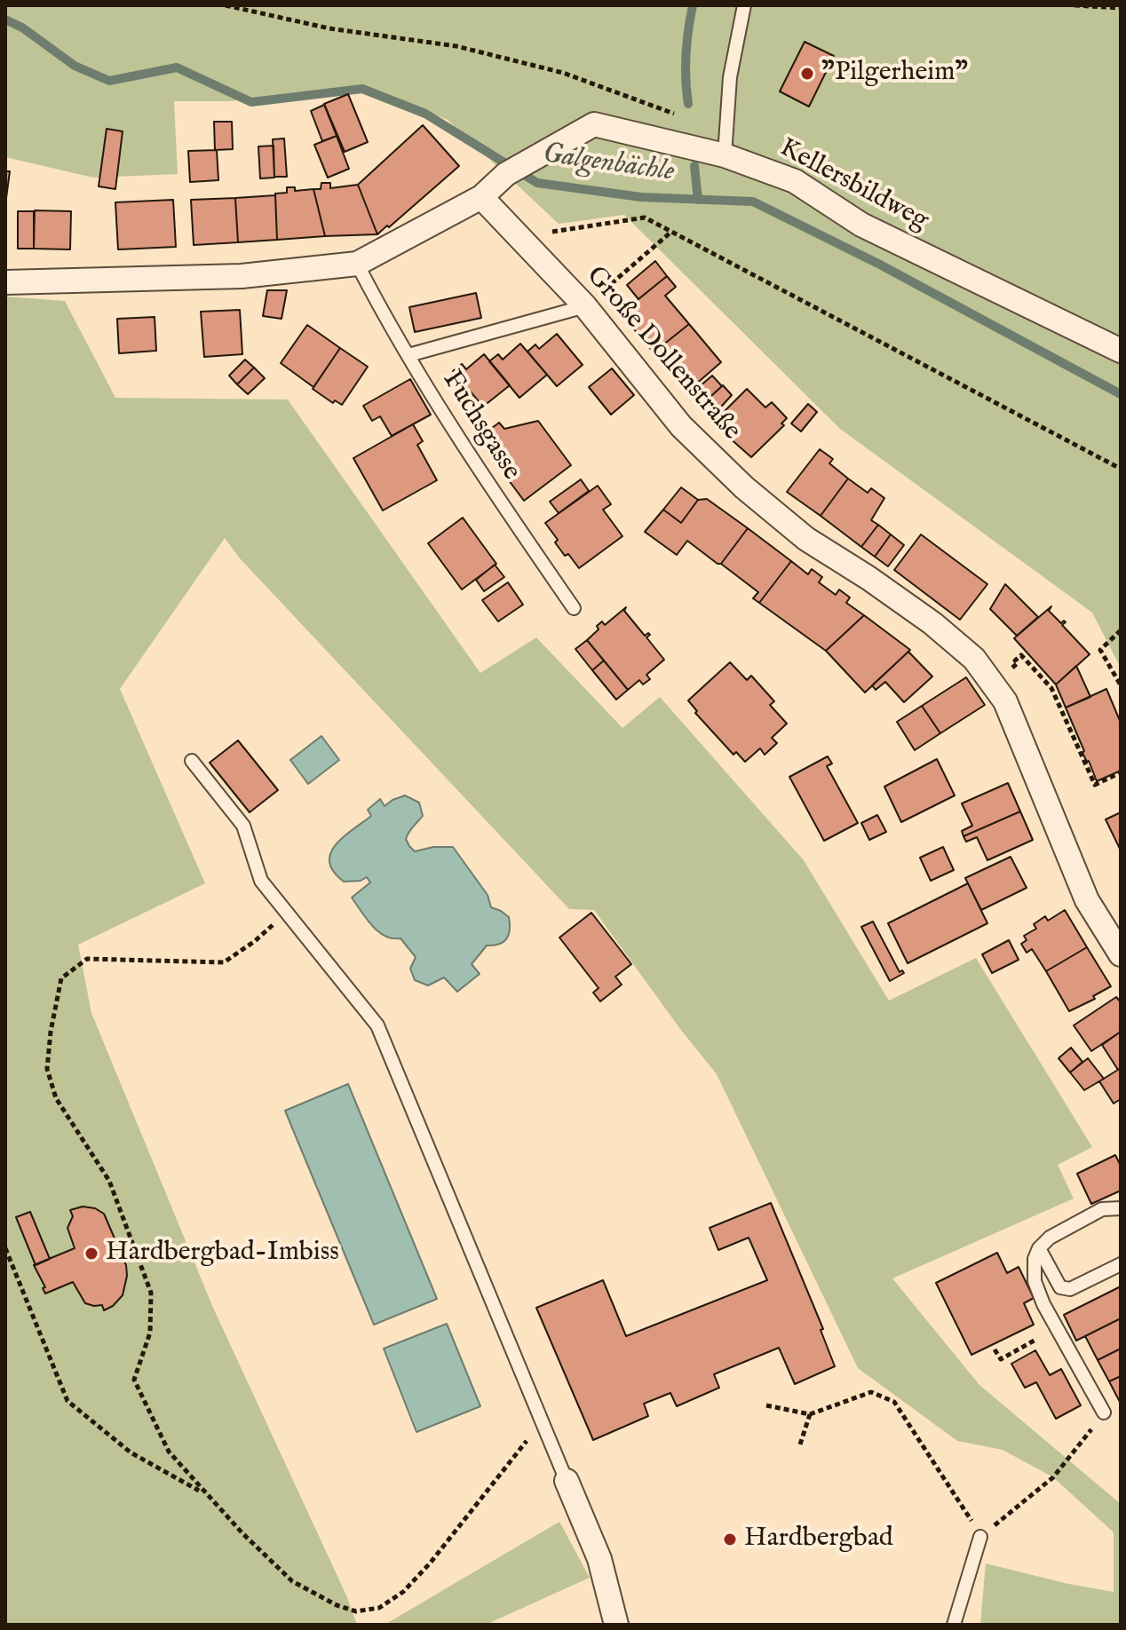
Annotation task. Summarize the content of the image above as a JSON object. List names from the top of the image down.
{
  "streets": {
    "street": ["Kellersbildweg", "Große Dollenstraße"],
    "lane": ["Fuchsgasse"]
  },
  "crossings": [
    ["Kellersbildweg", "Große Dollenstraße"]
  ],
  "water": ["Galgenbächle"],
  "places": ["\"Pilgerheim\"", "Hardbergbad-Imbiss", "Hardbergbad"]
}
